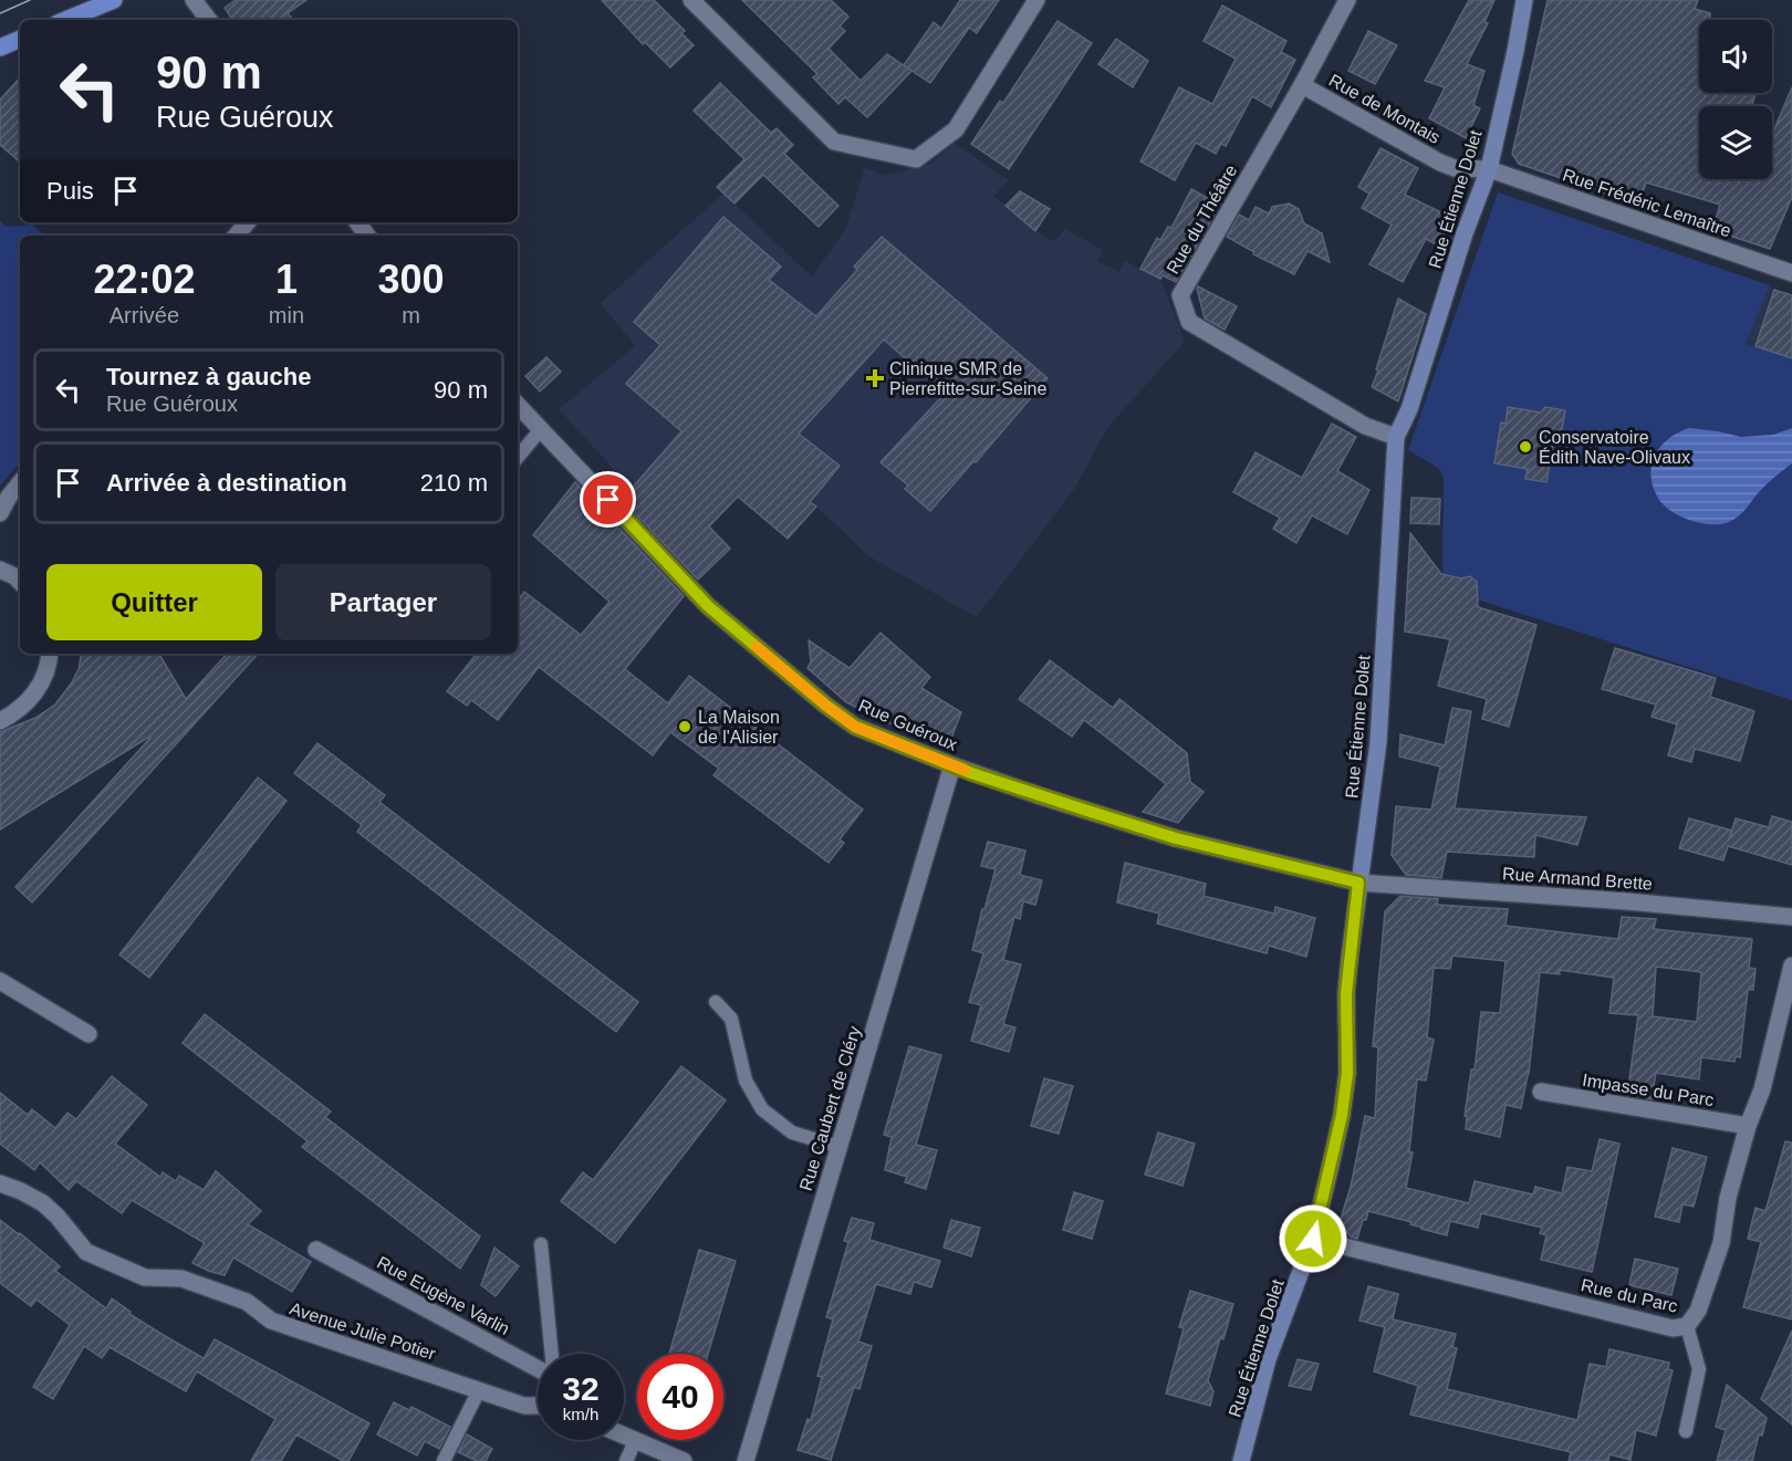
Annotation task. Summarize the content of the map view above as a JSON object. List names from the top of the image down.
{
  "streets": {
    "street": [
      "Rue de Montais",
      "Rue Étienne Dolet",
      "Rue Frédéric Lemaître",
      "Rue du Théâtre",
      "Rue Guéroux",
      "Rue Armand Brette",
      "Impasse du Parc",
      "Rue Caubert de Cléry",
      "Rue Eugène Varlin",
      "Rue du Parc",
      "Avenue Julie Potier"
    ]
  },
  "crossings": [
    ["Rue de Montais", "Rue Étienne Dolet"],
    ["Rue de Montais", "Rue Frédéric Lemaître"],
    ["Rue de Montais", "Rue du Théâtre"],
    ["Rue Étienne Dolet", "Rue Frédéric Lemaître"],
    ["Rue Étienne Dolet", "Rue du Théâtre"],
    ["Rue Étienne Dolet", "Rue Guéroux"],
    ["Rue Étienne Dolet", "Rue Armand Brette"],
    ["Rue Étienne Dolet", "Rue du Parc"],
    ["Rue Guéroux", "Rue Armand Brette"],
    ["Rue Guéroux", "Rue Caubert de Cléry"],
    ["Impasse du Parc", "Rue du Parc"]
  ],
  "places": {
    "health": ["Clinique SMR de Pierrefitte-sur-Seine"],
    "other": ["Conservatoire Édith Nave-Olivaux", "La Maison de l'Alisier"]
  },
  "page": {
    "turn": ["90 m", "Rue Guéroux"],
    "then": "Puis",
    "eta": [
      "22:02",
      "Arrivée",
      "1",
      "min",
      "300",
      "m"
    ],
    "list": [
      {
        "name": "Tournez à gauche",
        "note": "Rue Guéroux",
        "value": "90 m"
      },
      {
        "name": "Arrivée à destination",
        "value": "210 m"
      }
    ],
    "buttons": ["Quitter", "Partager"],
    "speed": "32 km/h",
    "limit": "40"
  }
}
